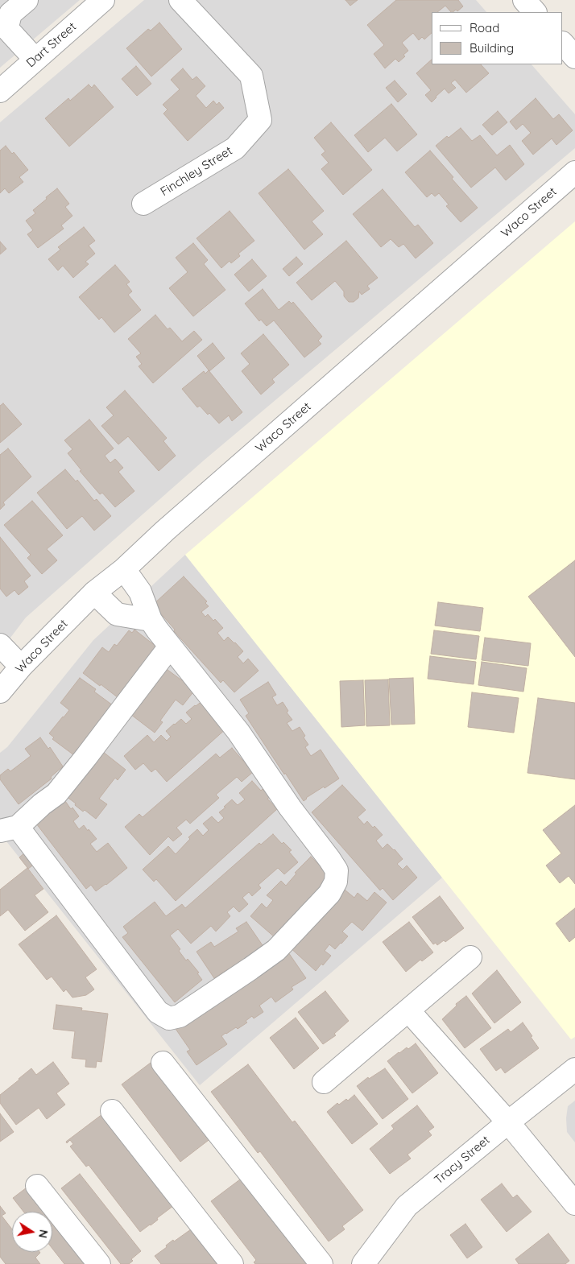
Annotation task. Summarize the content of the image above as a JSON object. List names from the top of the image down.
{
  "streets": {
    "street": [
      "Dart Street",
      "Finchley Street",
      "Waco Street",
      "Tracy Street"
    ]
  },
  "legend": ["Road", "Building"],
  "north": "right"
}
